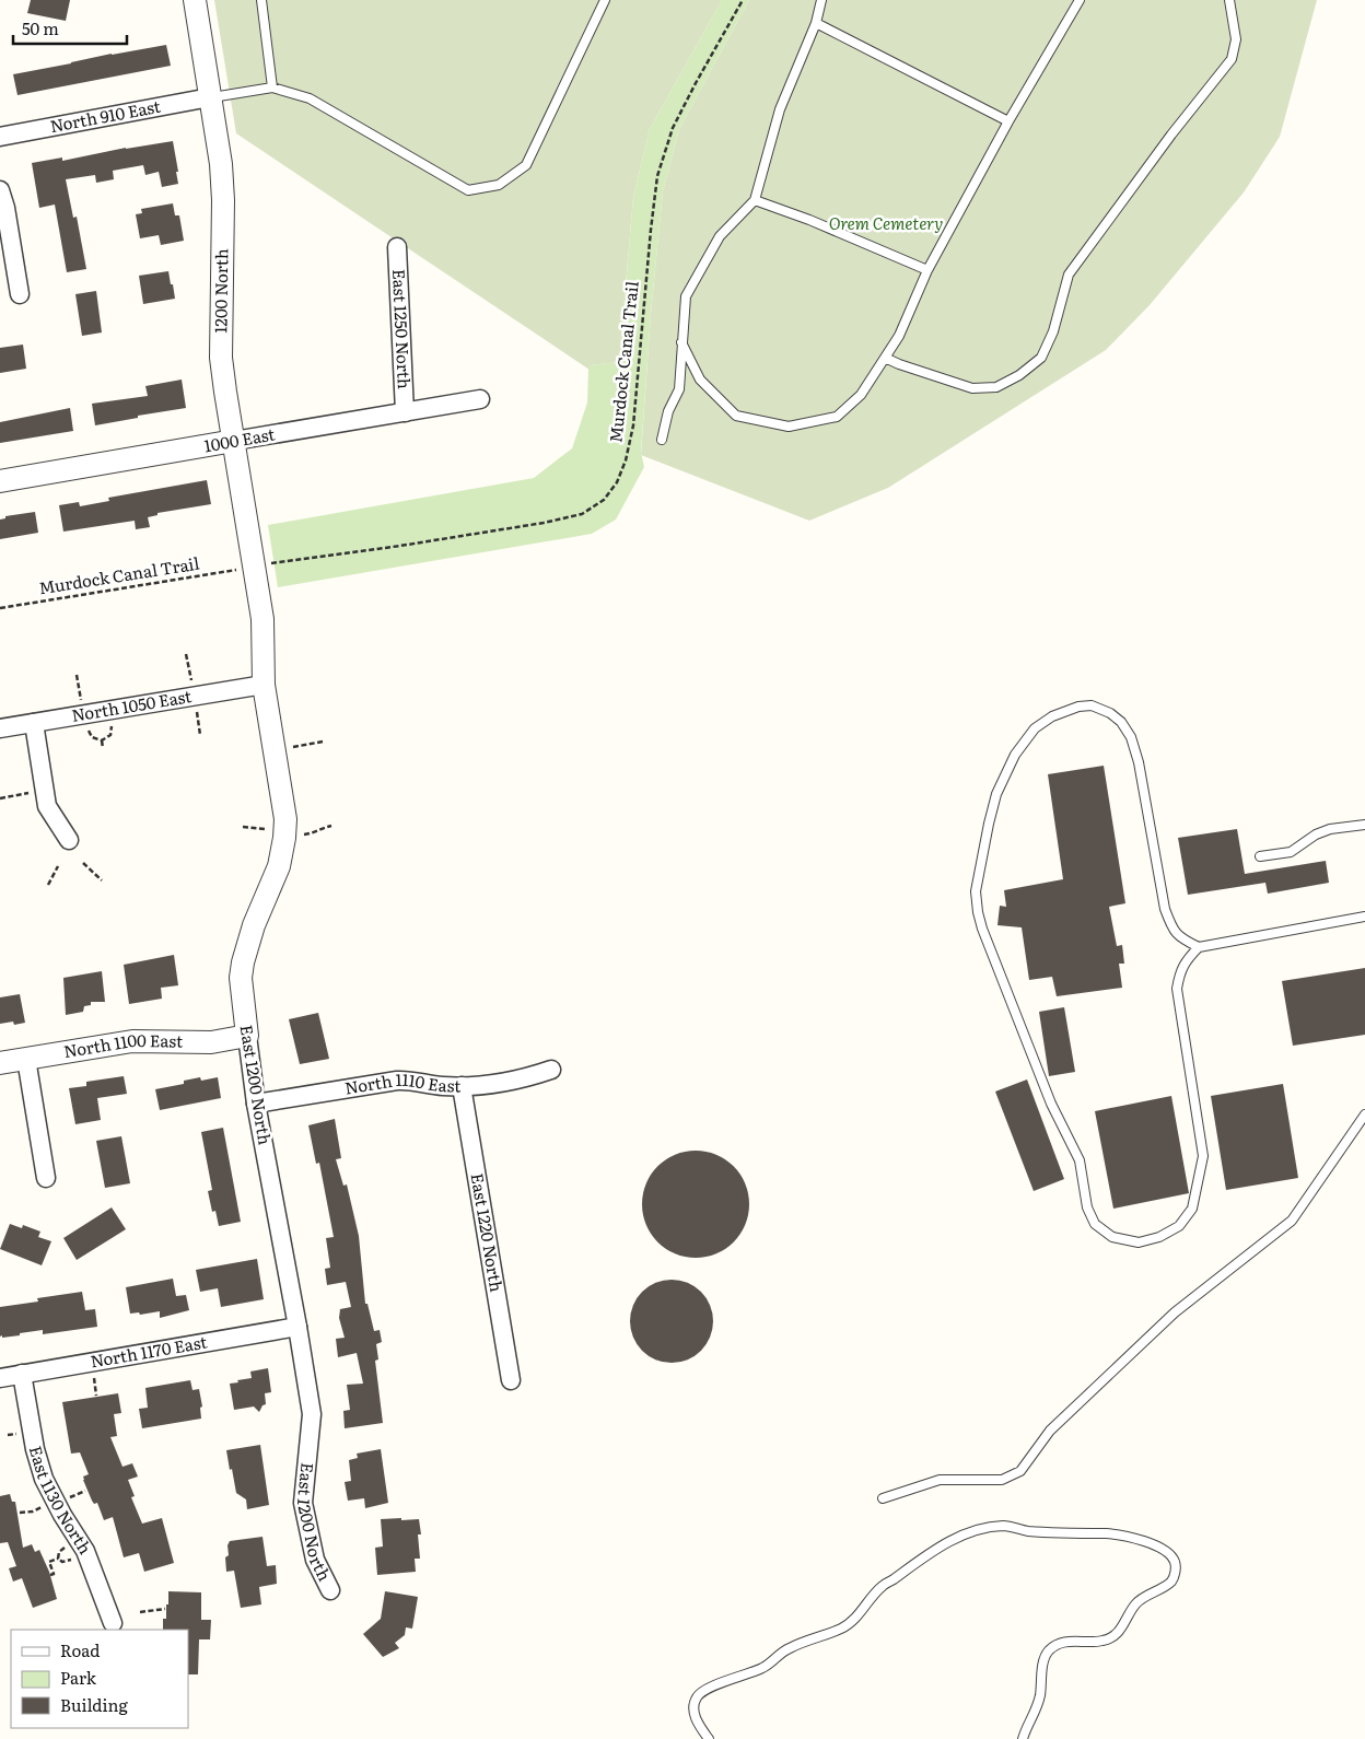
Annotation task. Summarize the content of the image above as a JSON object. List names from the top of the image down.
{
  "streets": {
    "street": [
      "North 910 East",
      "1200 North",
      "East 1250 North",
      "1000 East",
      "North 1050 East",
      "North 1100 East",
      "East 1200 North",
      "North 1110 East",
      "East 1220 North",
      "North 1170 East",
      "East 1130 North"
    ],
    "path": ["Murdock Canal Trail"]
  },
  "crossings": [
    ["North 910 East", "1200 North"],
    ["1200 North", "Murdock Canal Trail"],
    ["1200 North", "1000 East"],
    ["1200 North", "East 1200 North"],
    ["East 1250 North", "1000 East"],
    ["Murdock Canal Trail", "East 1200 North"],
    ["North 1050 East", "East 1200 North"],
    ["North 1100 East", "East 1200 North"],
    ["East 1200 North", "North 1110 East"],
    ["East 1200 North", "North 1170 East"],
    ["North 1110 East", "East 1220 North"],
    ["North 1170 East", "East 1130 North"]
  ],
  "parks": ["Orem Cemetery"],
  "legend": ["Road", "Park", "Building"],
  "scale_bar": "50 m"
}
